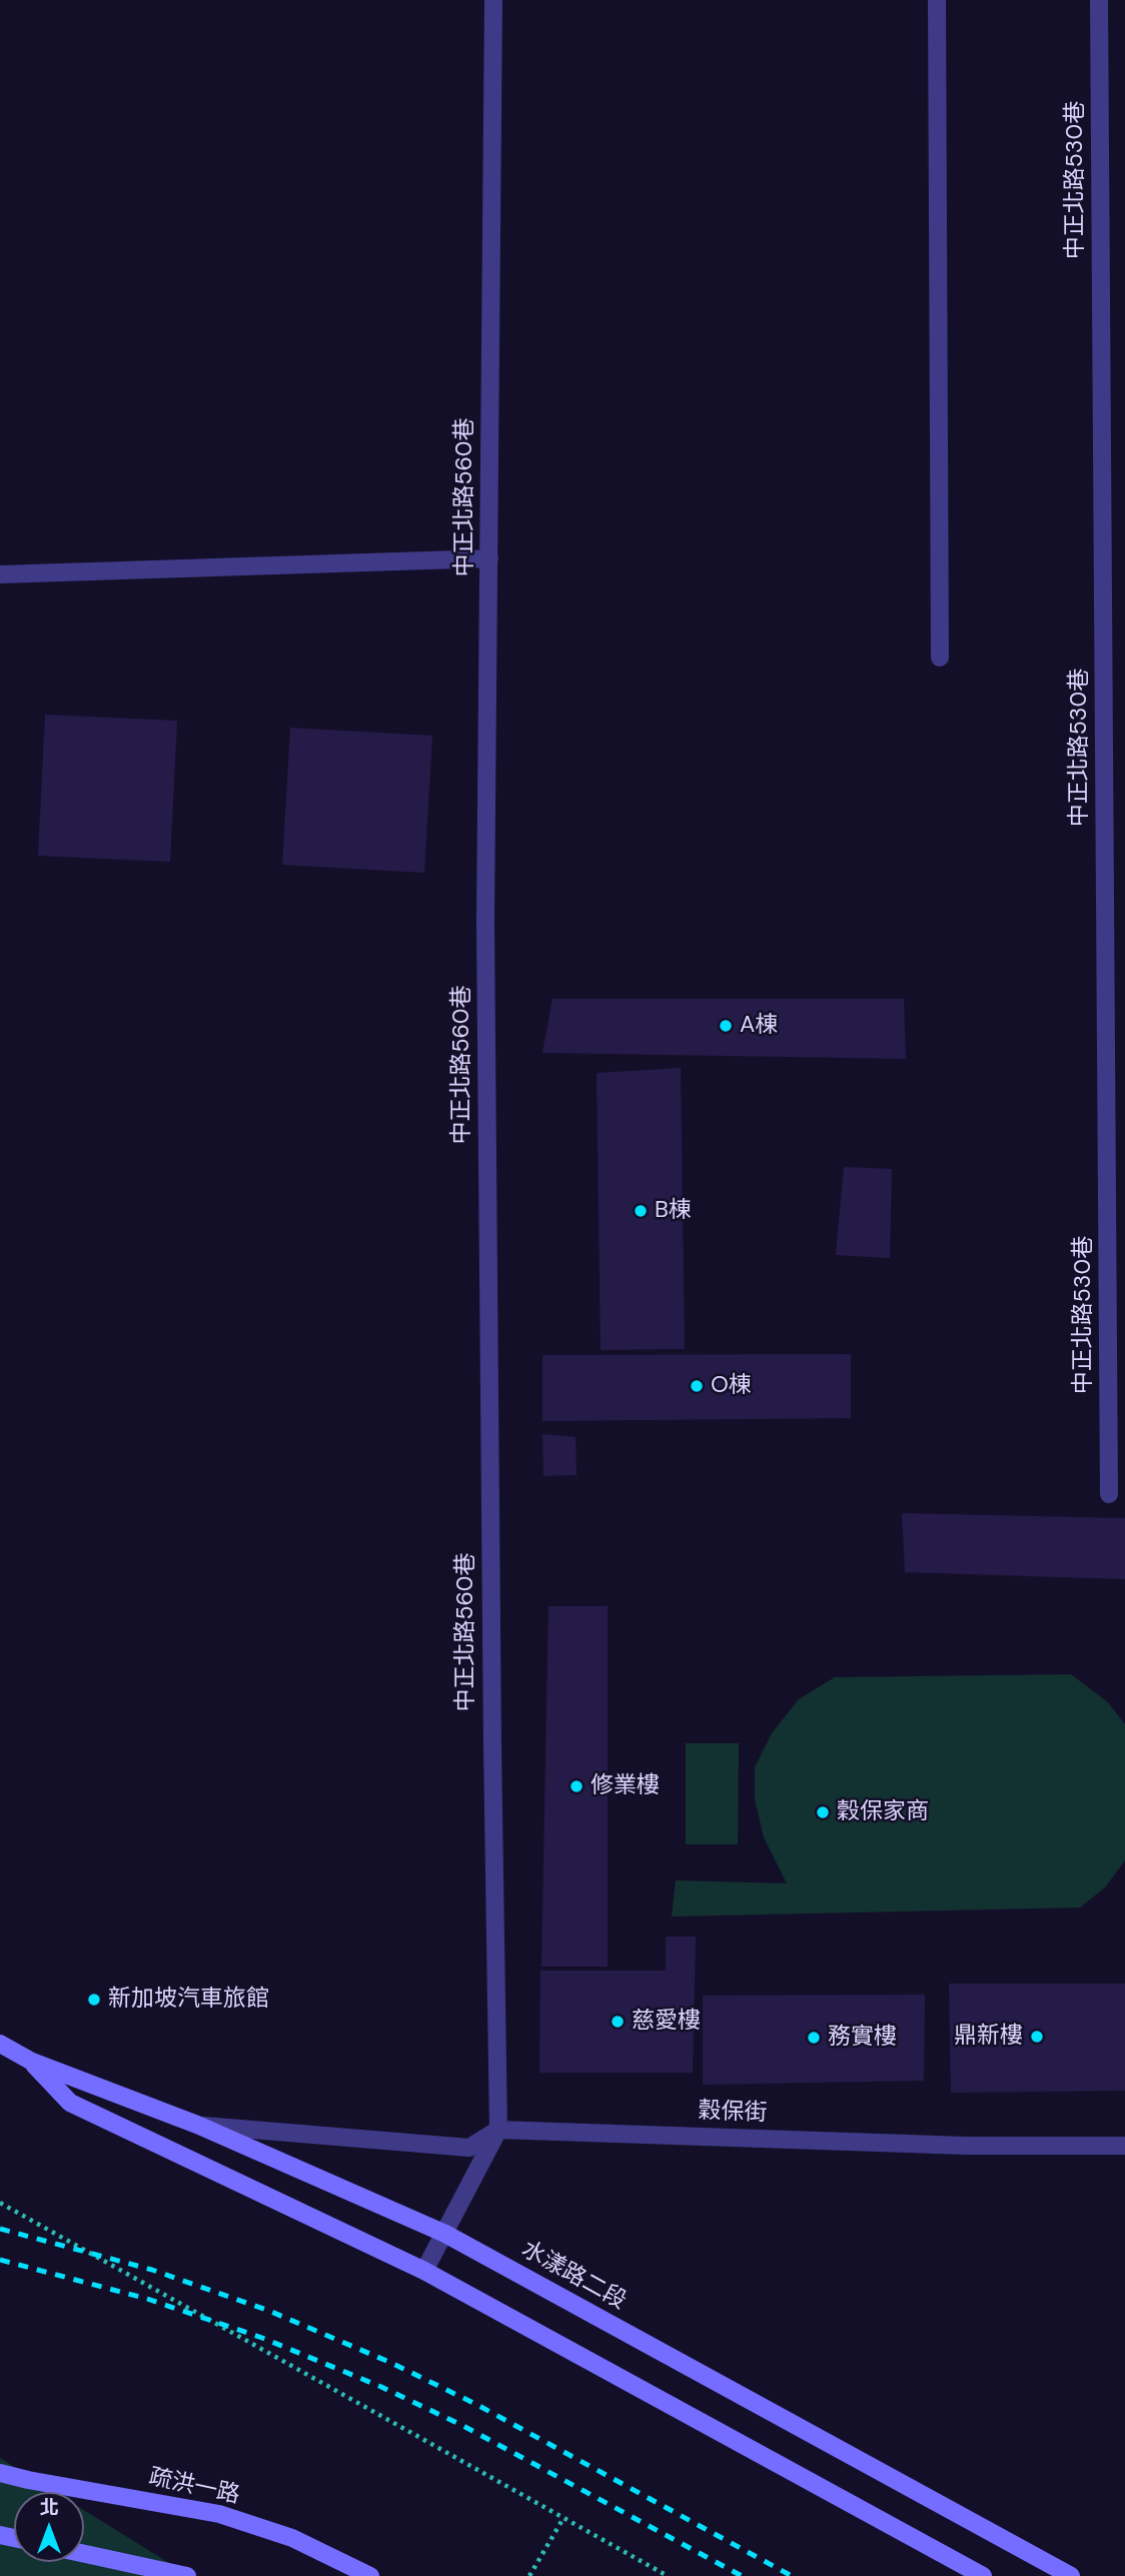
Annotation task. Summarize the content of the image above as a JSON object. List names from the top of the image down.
{
  "streets": {
    "street": [
      "中正北路530巷",
      "中正北路560巷",
      "穀保街",
      "水漾路二段",
      "疏洪一路"
    ]
  },
  "crossings": [
    ["中正北路560巷", "穀保街"]
  ],
  "places": [
    "A棟",
    "B棟",
    "O棟",
    "修業樓",
    "穀保家商",
    "新加坡汽車旅館",
    "慈愛樓",
    "鼎新樓",
    "務實樓"
  ],
  "north": "top"
}
